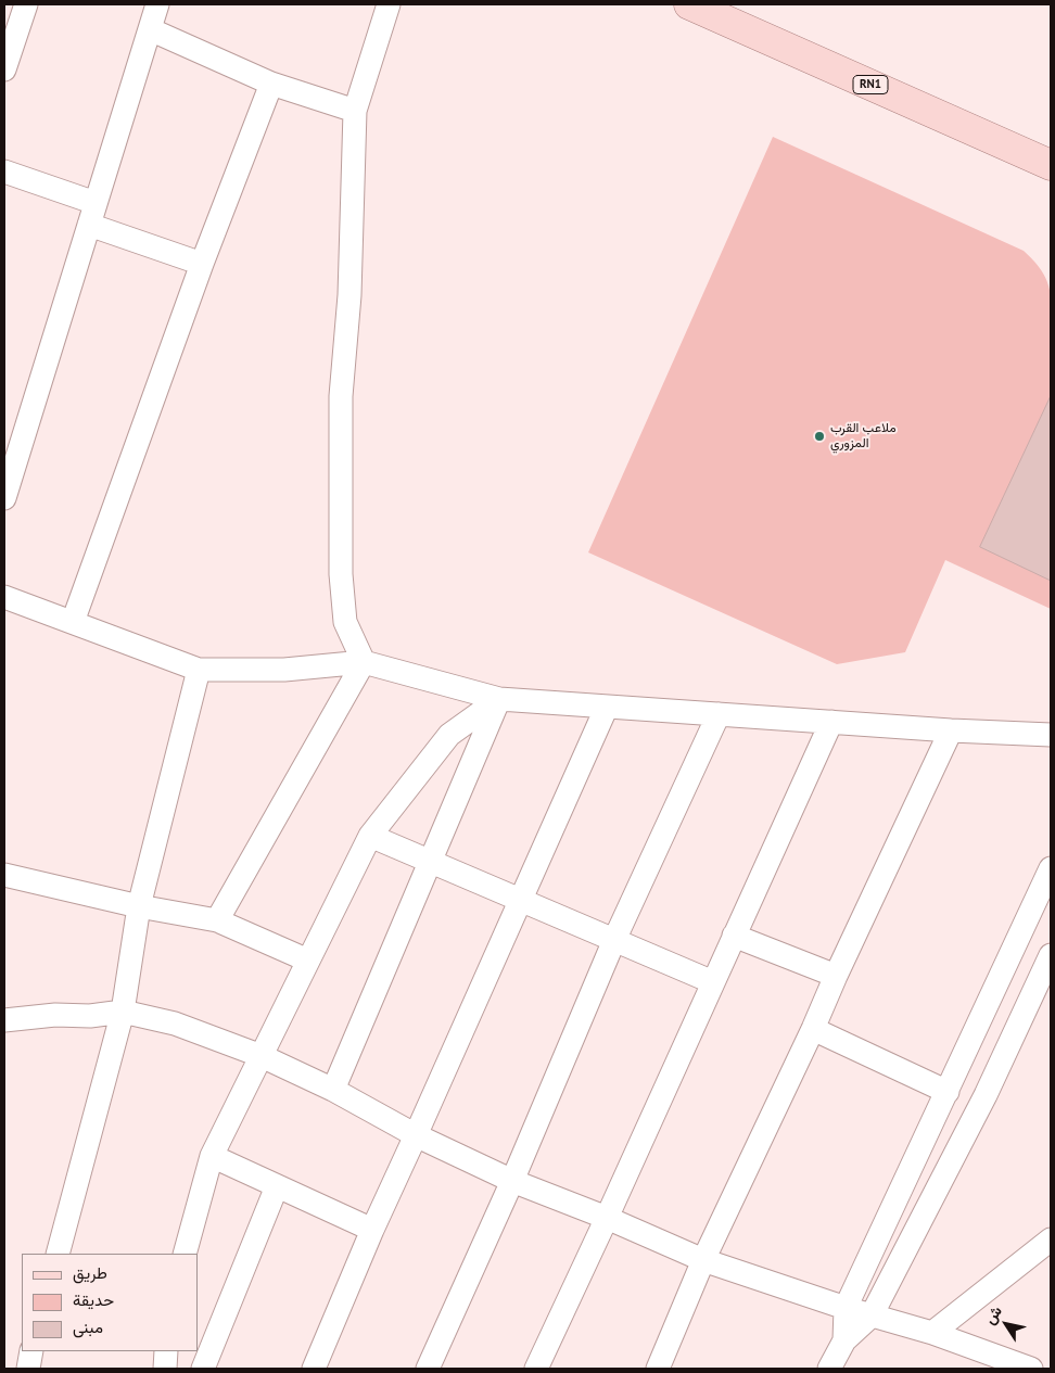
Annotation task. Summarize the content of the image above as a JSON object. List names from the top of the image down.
{
  "streets": {
    "main road": ["RN1"]
  },
  "places": ["ملاعب القرب المزوري"],
  "legend": ["طريق", "حديقة", "مبنى"],
  "north": "top left"
}
